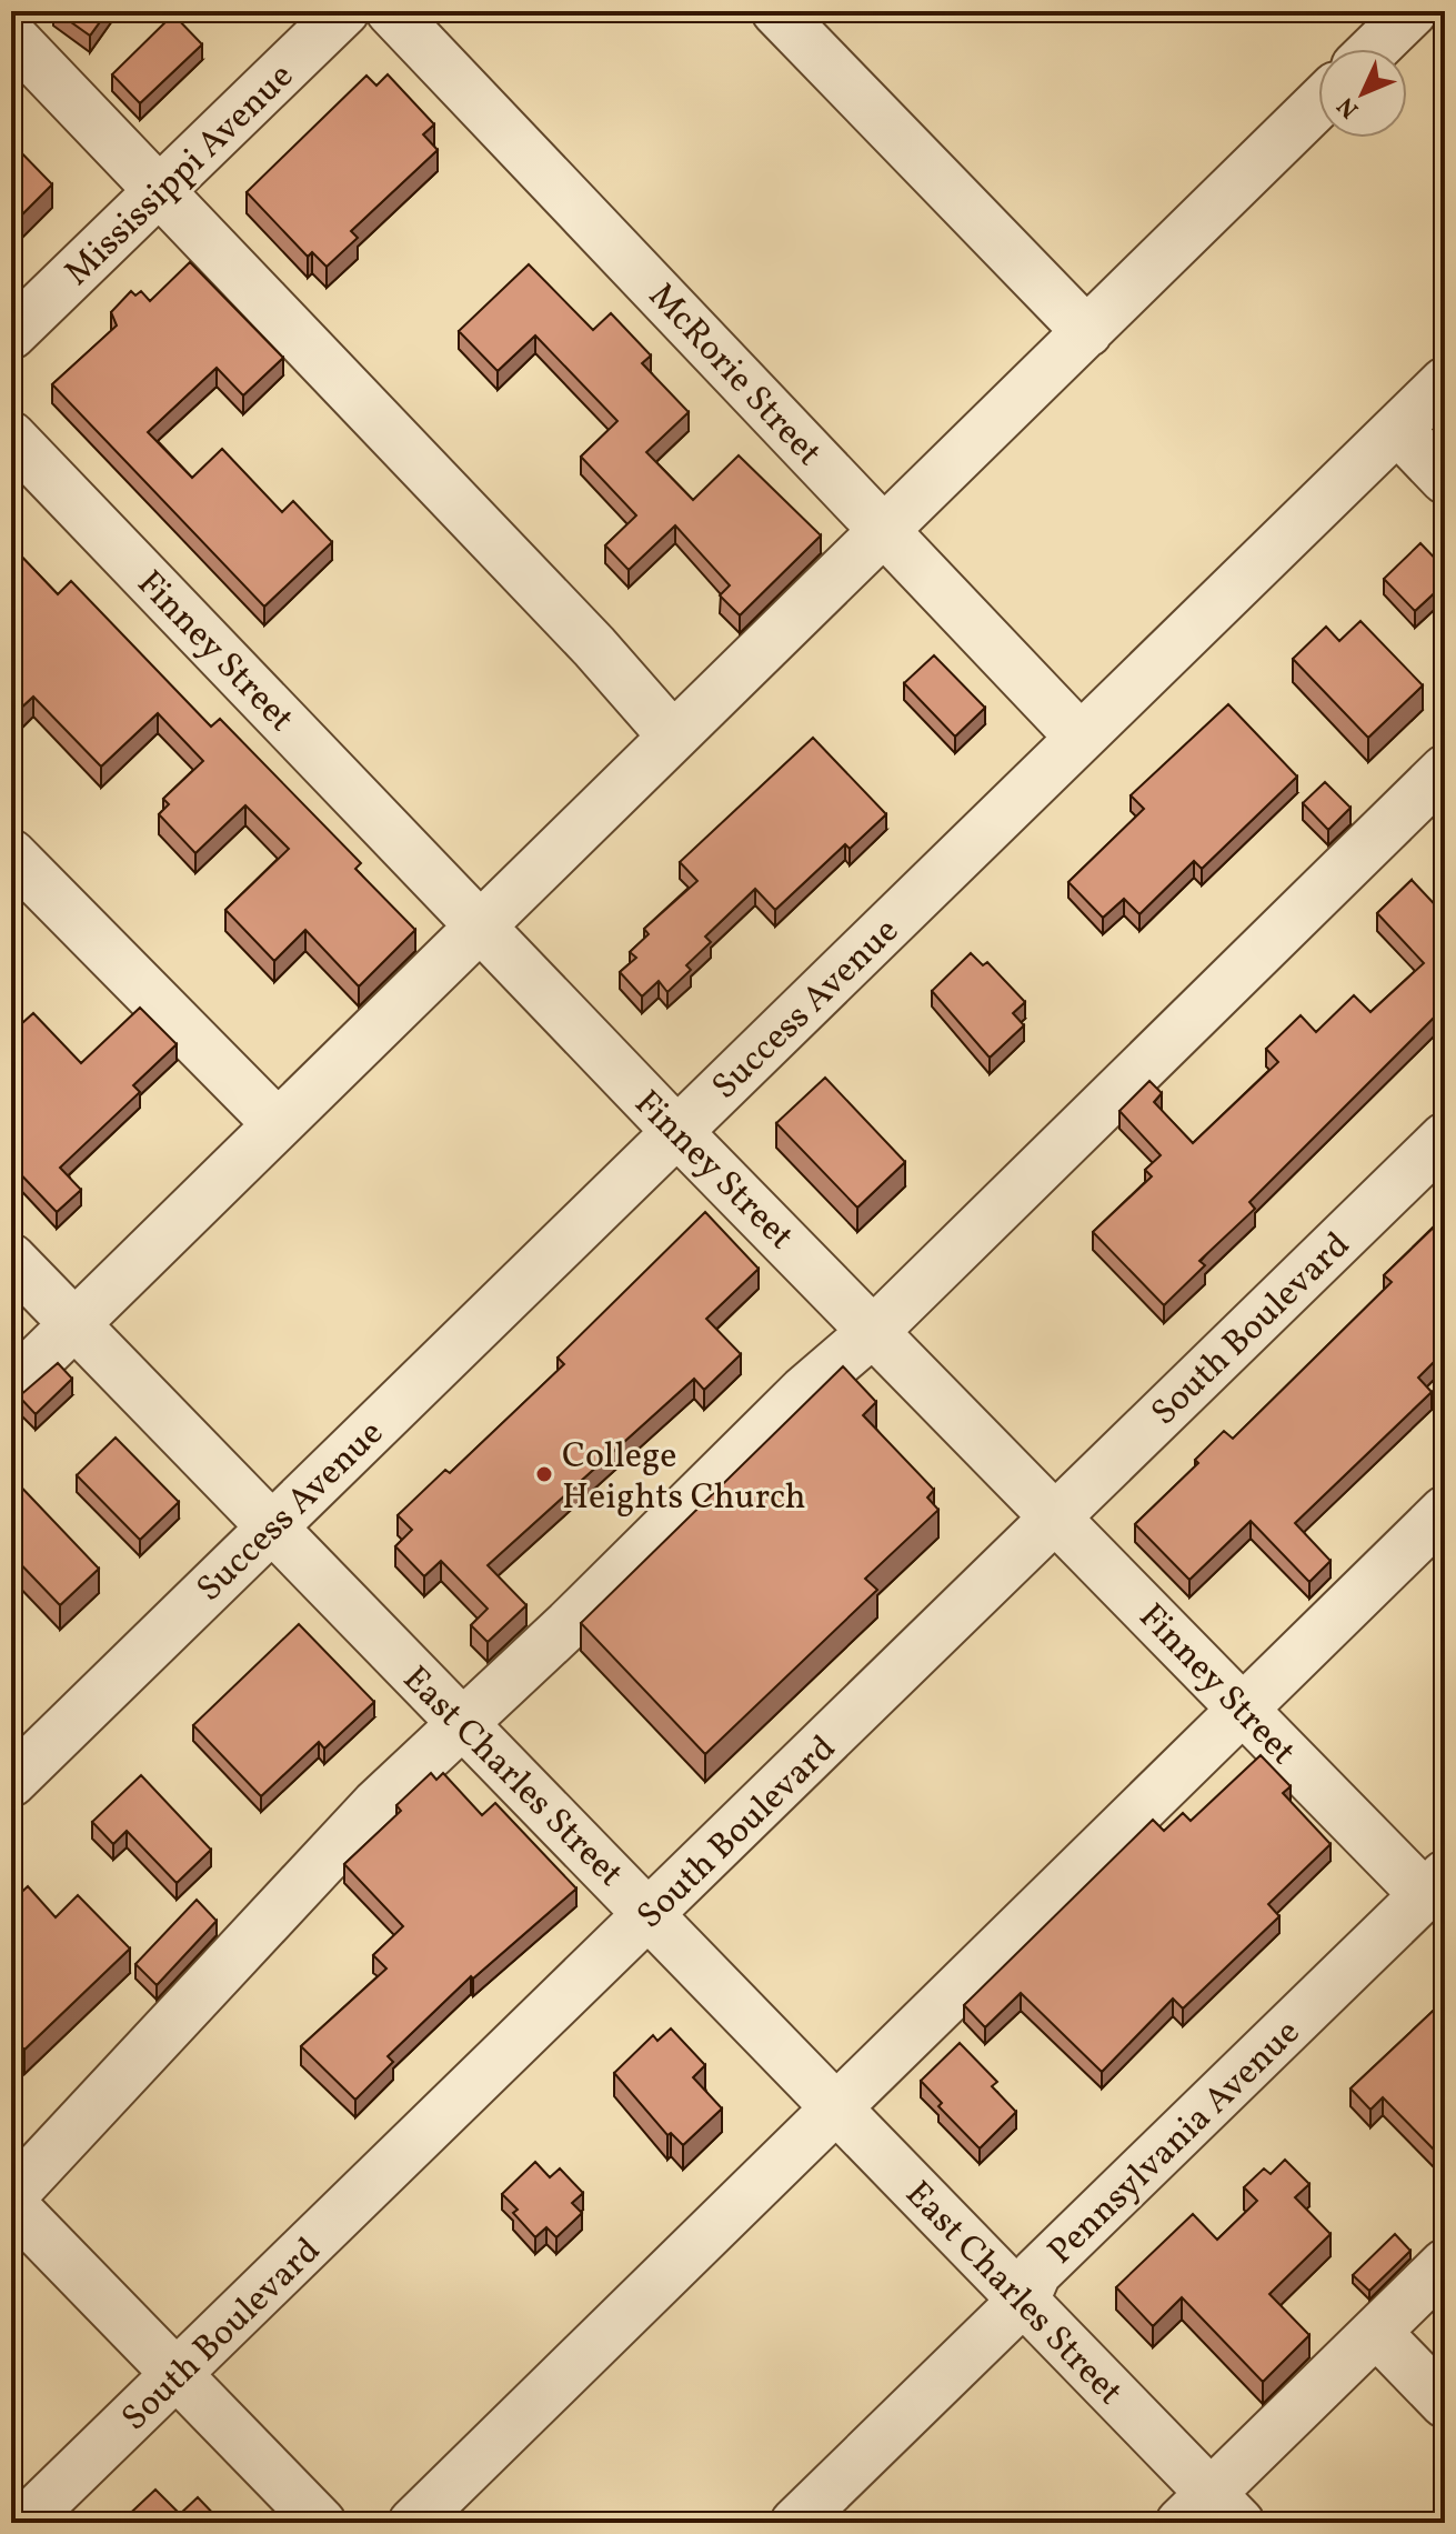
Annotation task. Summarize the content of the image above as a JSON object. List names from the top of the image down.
{
  "streets": {
    "street": [
      "Mississippi Avenue",
      "McRorie Street",
      "Finney Street",
      "Success Avenue",
      "South Boulevard",
      "East Charles Street",
      "Pennsylvania Avenue"
    ]
  },
  "crossings": [
    ["McRorie Street", "Success Avenue"],
    ["Finney Street", "Success Avenue"],
    ["Finney Street", "South Boulevard"],
    ["Finney Street", "Pennsylvania Avenue"],
    ["Success Avenue", "East Charles Street"],
    ["South Boulevard", "East Charles Street"],
    ["East Charles Street", "Pennsylvania Avenue"]
  ],
  "places": ["College Heights Church"],
  "north": "bottom left"
}
